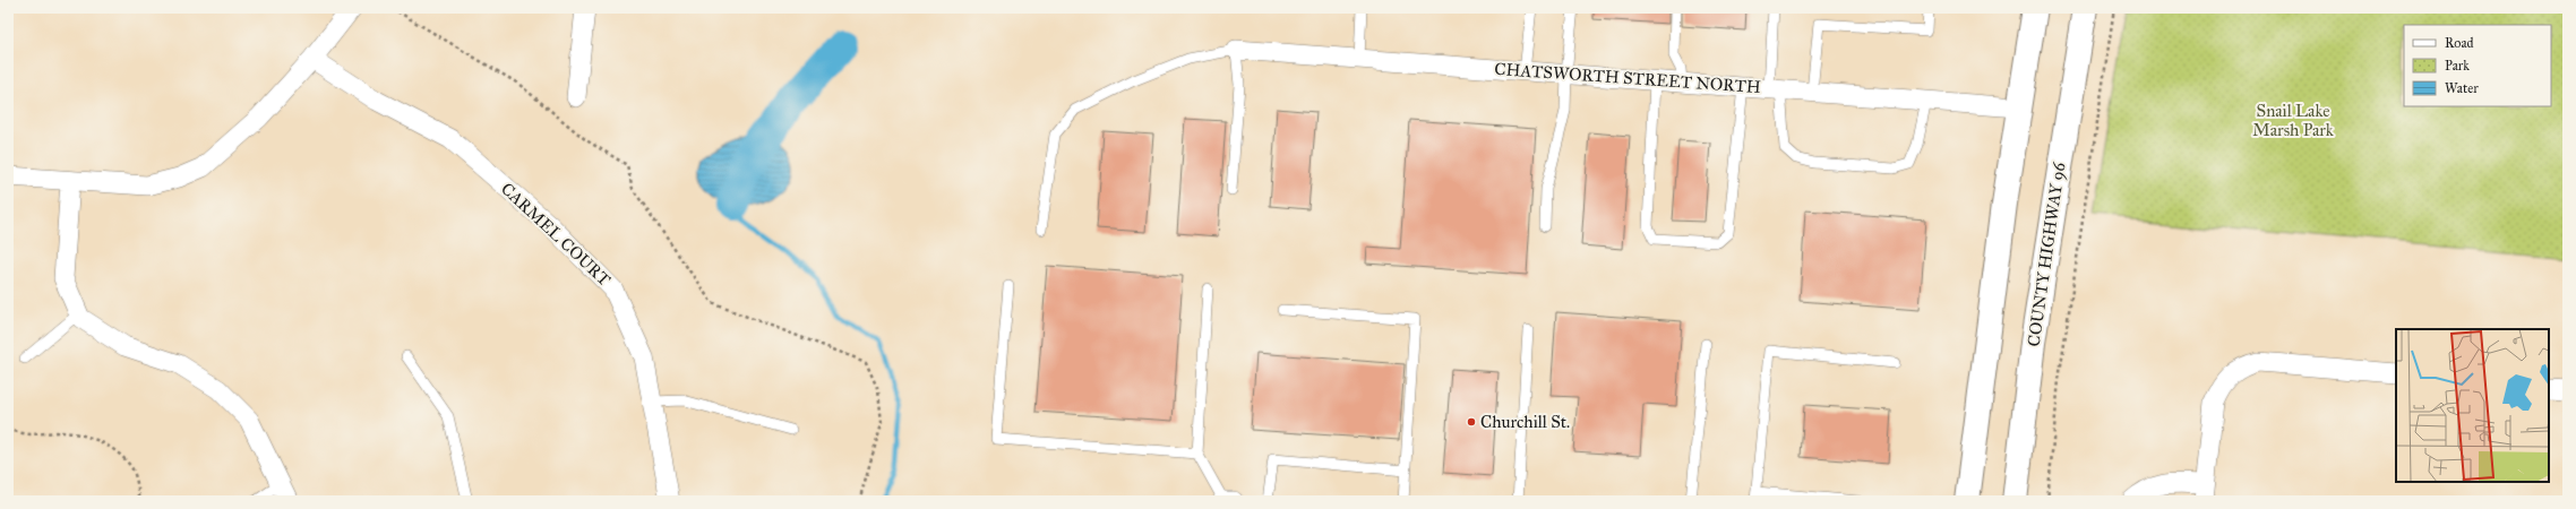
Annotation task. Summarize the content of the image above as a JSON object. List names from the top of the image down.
{
  "streets": {
    "main road": ["COUNTY HIGHWAY 96"],
    "street": ["CHATSWORTH STREET NORTH", "CARMEL COURT"]
  },
  "parks": ["Snail Lake Marsh Park"],
  "places": ["Churchill St."],
  "legend": ["Road", "Park", "Water"]
}
